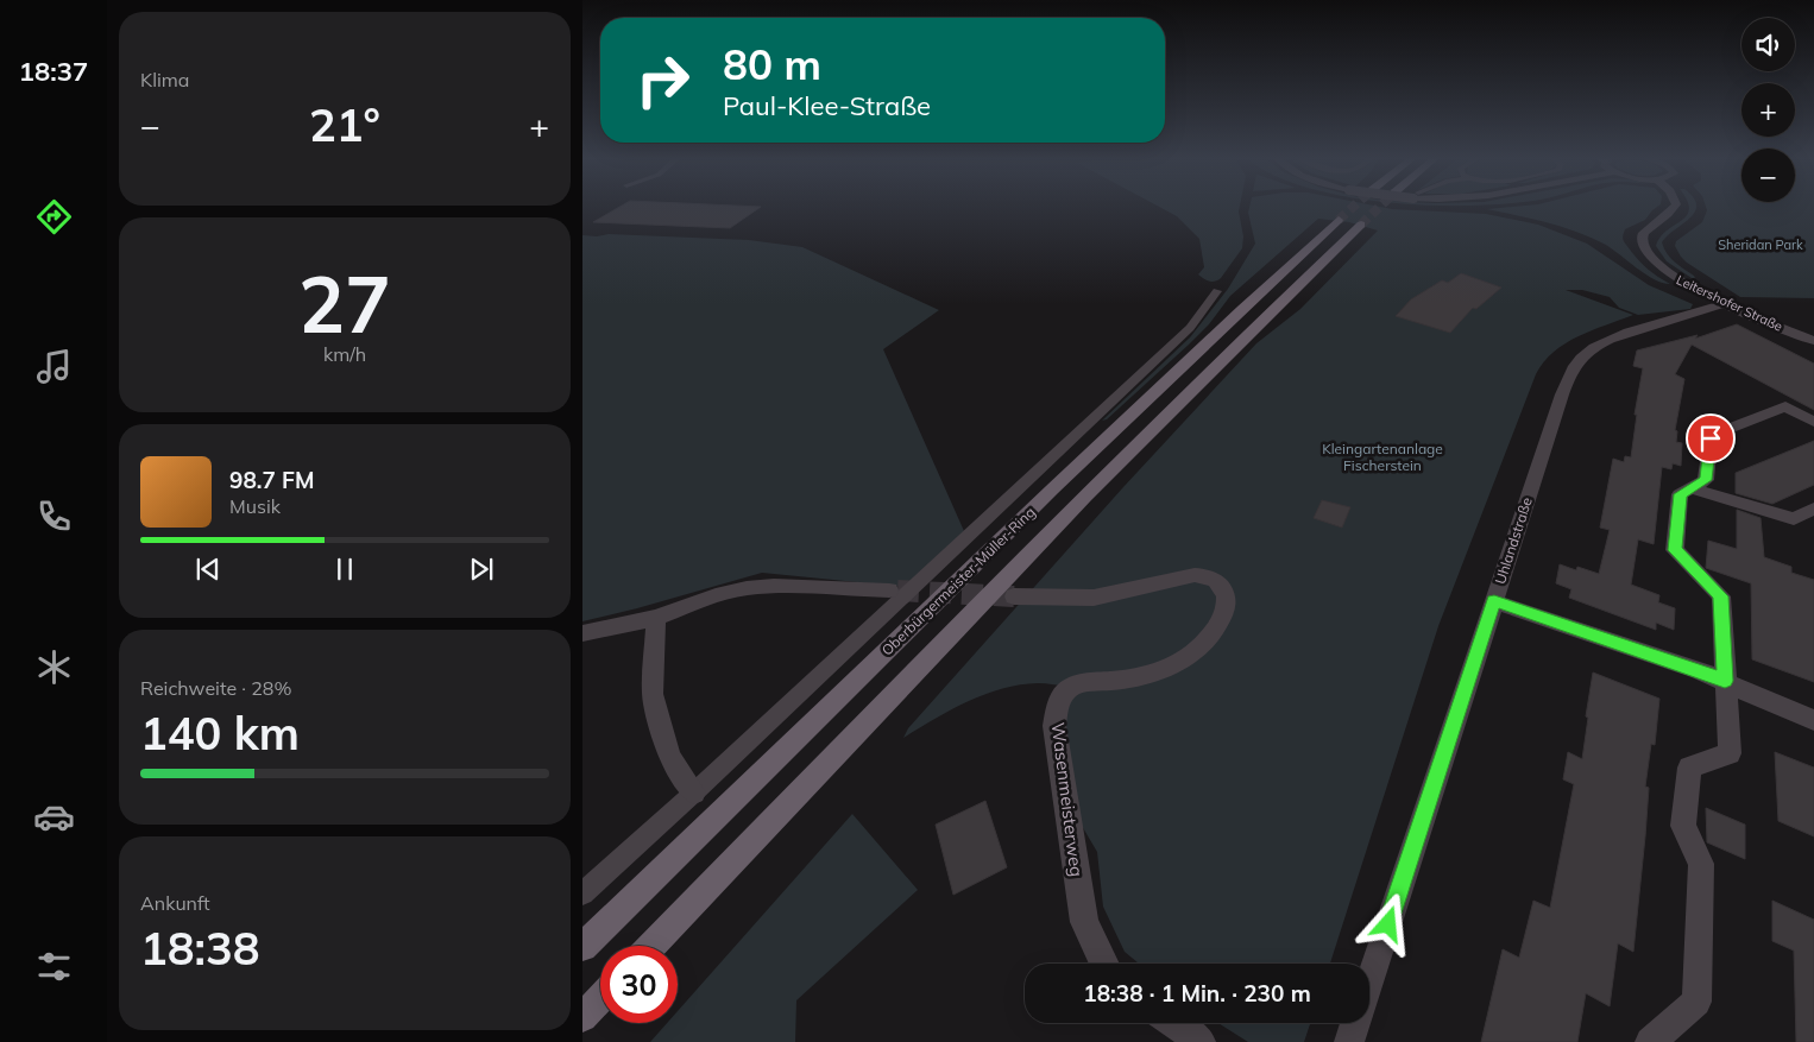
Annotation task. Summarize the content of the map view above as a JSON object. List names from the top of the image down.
{
  "streets": {
    "highway": ["Oberbürgermeister-Müller-Ring"],
    "street": ["Leitershofer Straße", "Uhlandstraße", "Wasenmeisterweg"]
  },
  "crossings": [
    ["Leitershofer Straße", "Uhlandstraße"]
  ],
  "parks": ["Sheridan Park", "Kleingartenanlage Fischerstein"],
  "page": {
    "tabs": "18:37",
    "tile": [
      "Klima",
      ["27", "km/h"],
      ["Reichweite · 28%", "140 km"],
      ["Ankunft", "18:38"]
    ],
    "map_buttons": ["+", "−"],
    "turn": ["80 m", "Paul-Klee-Straße"],
    "heat": ["−", "21°", "+"],
    "song": ["98.7 FM", "Musik"],
    "limit": "30",
    "trip": "18:38 · 1 Min. · 230 m"
  }
}
